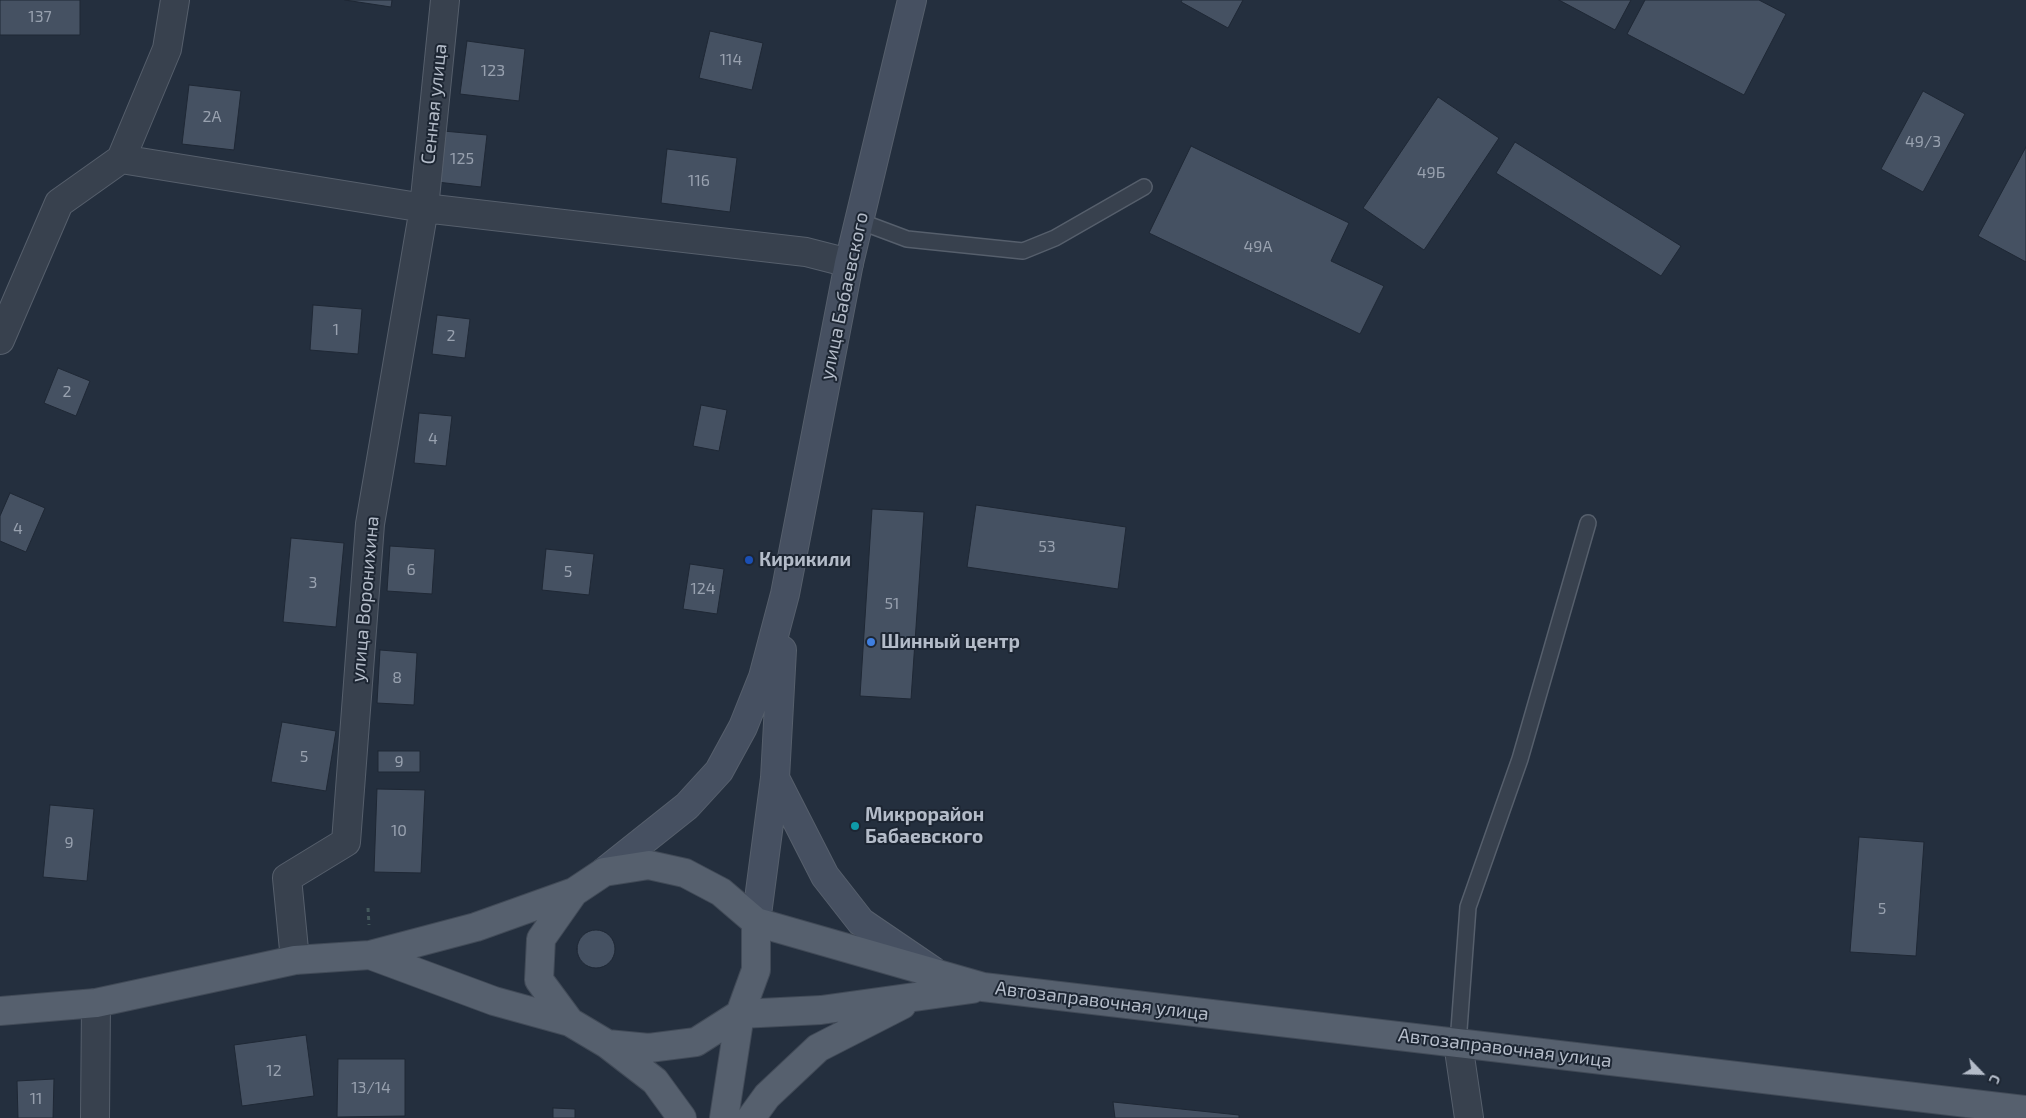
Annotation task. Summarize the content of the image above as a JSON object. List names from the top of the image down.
{
  "streets": {
    "main road": ["улица Бабаевского", "Автозаправочная улица"],
    "street": ["Сенная улица", "улица Воронихина"]
  },
  "crossings": [
    ["Сенная улица", "улица Воронихина"]
  ],
  "places": ["Кирикили", "Шинный центр", "Микрорайон Бабаевского"],
  "house_numbers": [
    "137",
    "114",
    "123",
    "2А",
    "49/3",
    "125",
    "49Б",
    "116",
    "49А",
    "1",
    "2",
    "2",
    "4",
    "4",
    "53",
    "6",
    "5",
    "3",
    "124",
    "51",
    "8",
    "5",
    "9",
    "10",
    "9",
    "5",
    "12",
    "13/14",
    "11"
  ],
  "north": "bottom right"
}
